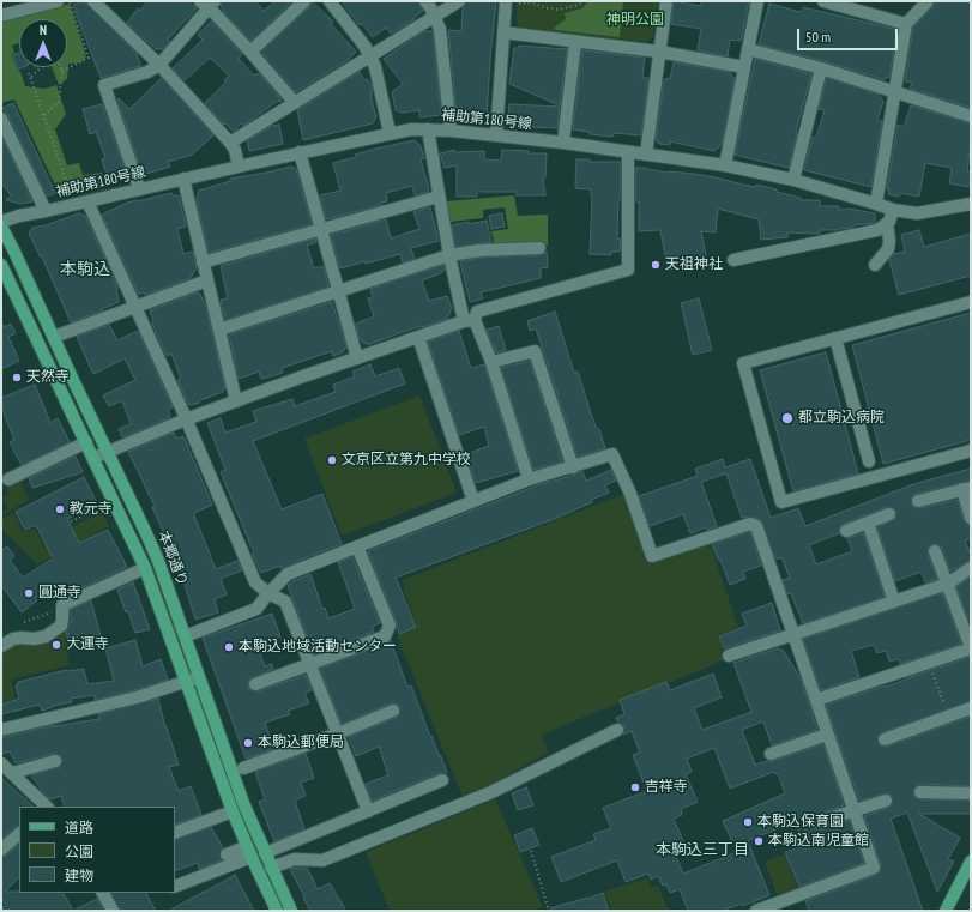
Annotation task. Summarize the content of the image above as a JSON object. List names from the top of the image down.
{
  "streets": {
    "main road": ["本郷通り"],
    "street": ["補助第180号線"]
  },
  "districts": ["本駒込", "本駒込三丁目"],
  "parks": ["神明公園"],
  "places": [
    "天祖神社",
    "天然寺",
    "都立駒込病院",
    "文京区立第九中学校",
    "教元寺",
    "圓通寺",
    "大運寺",
    "本駒込地域活動センター",
    "本駒込郵便局",
    "吉祥寺",
    "本駒込保育園",
    "本駒込南児童館"
  ],
  "legend": ["道路", "公園", "建物"],
  "scale_bar": "50 m",
  "north": "top"
}
